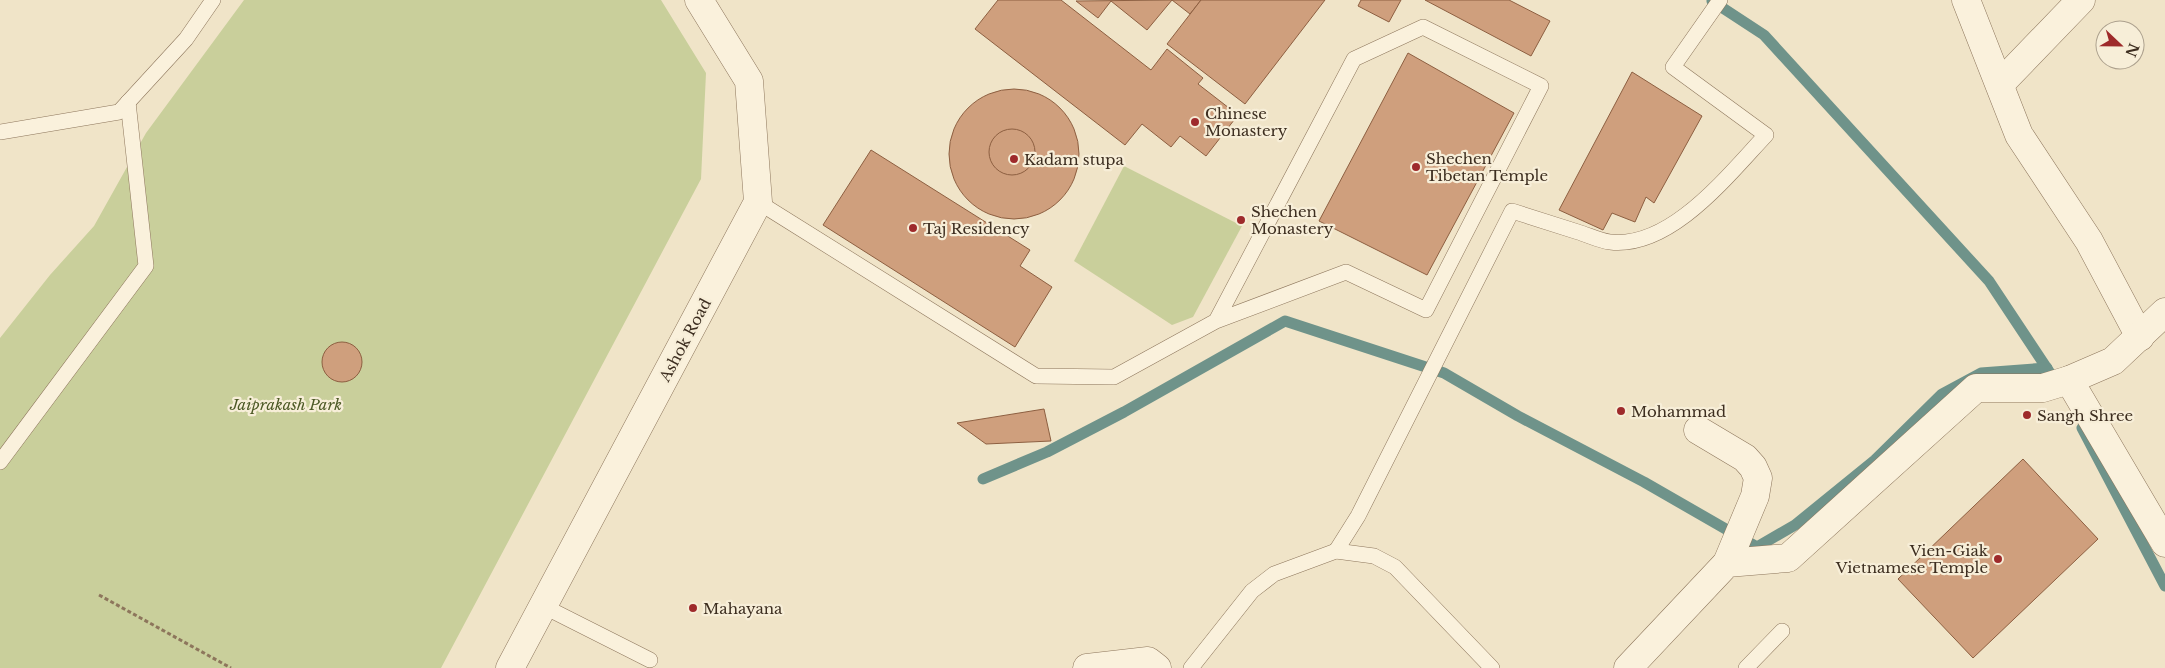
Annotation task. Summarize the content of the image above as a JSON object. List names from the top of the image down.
{
  "streets": {
    "street": ["Ashok Road"]
  },
  "parks": ["Jaiprakash Park"],
  "places": [
    "Chinese Monastery",
    "Kadam stupa",
    "Shechen Tibetan Temple",
    "Shechen Monastery",
    "Taj Residency",
    "Mohammad",
    "Sangh Shree",
    "Vien-Giak Vietnamese Temple",
    "Mahayana"
  ],
  "north": "right"
}
